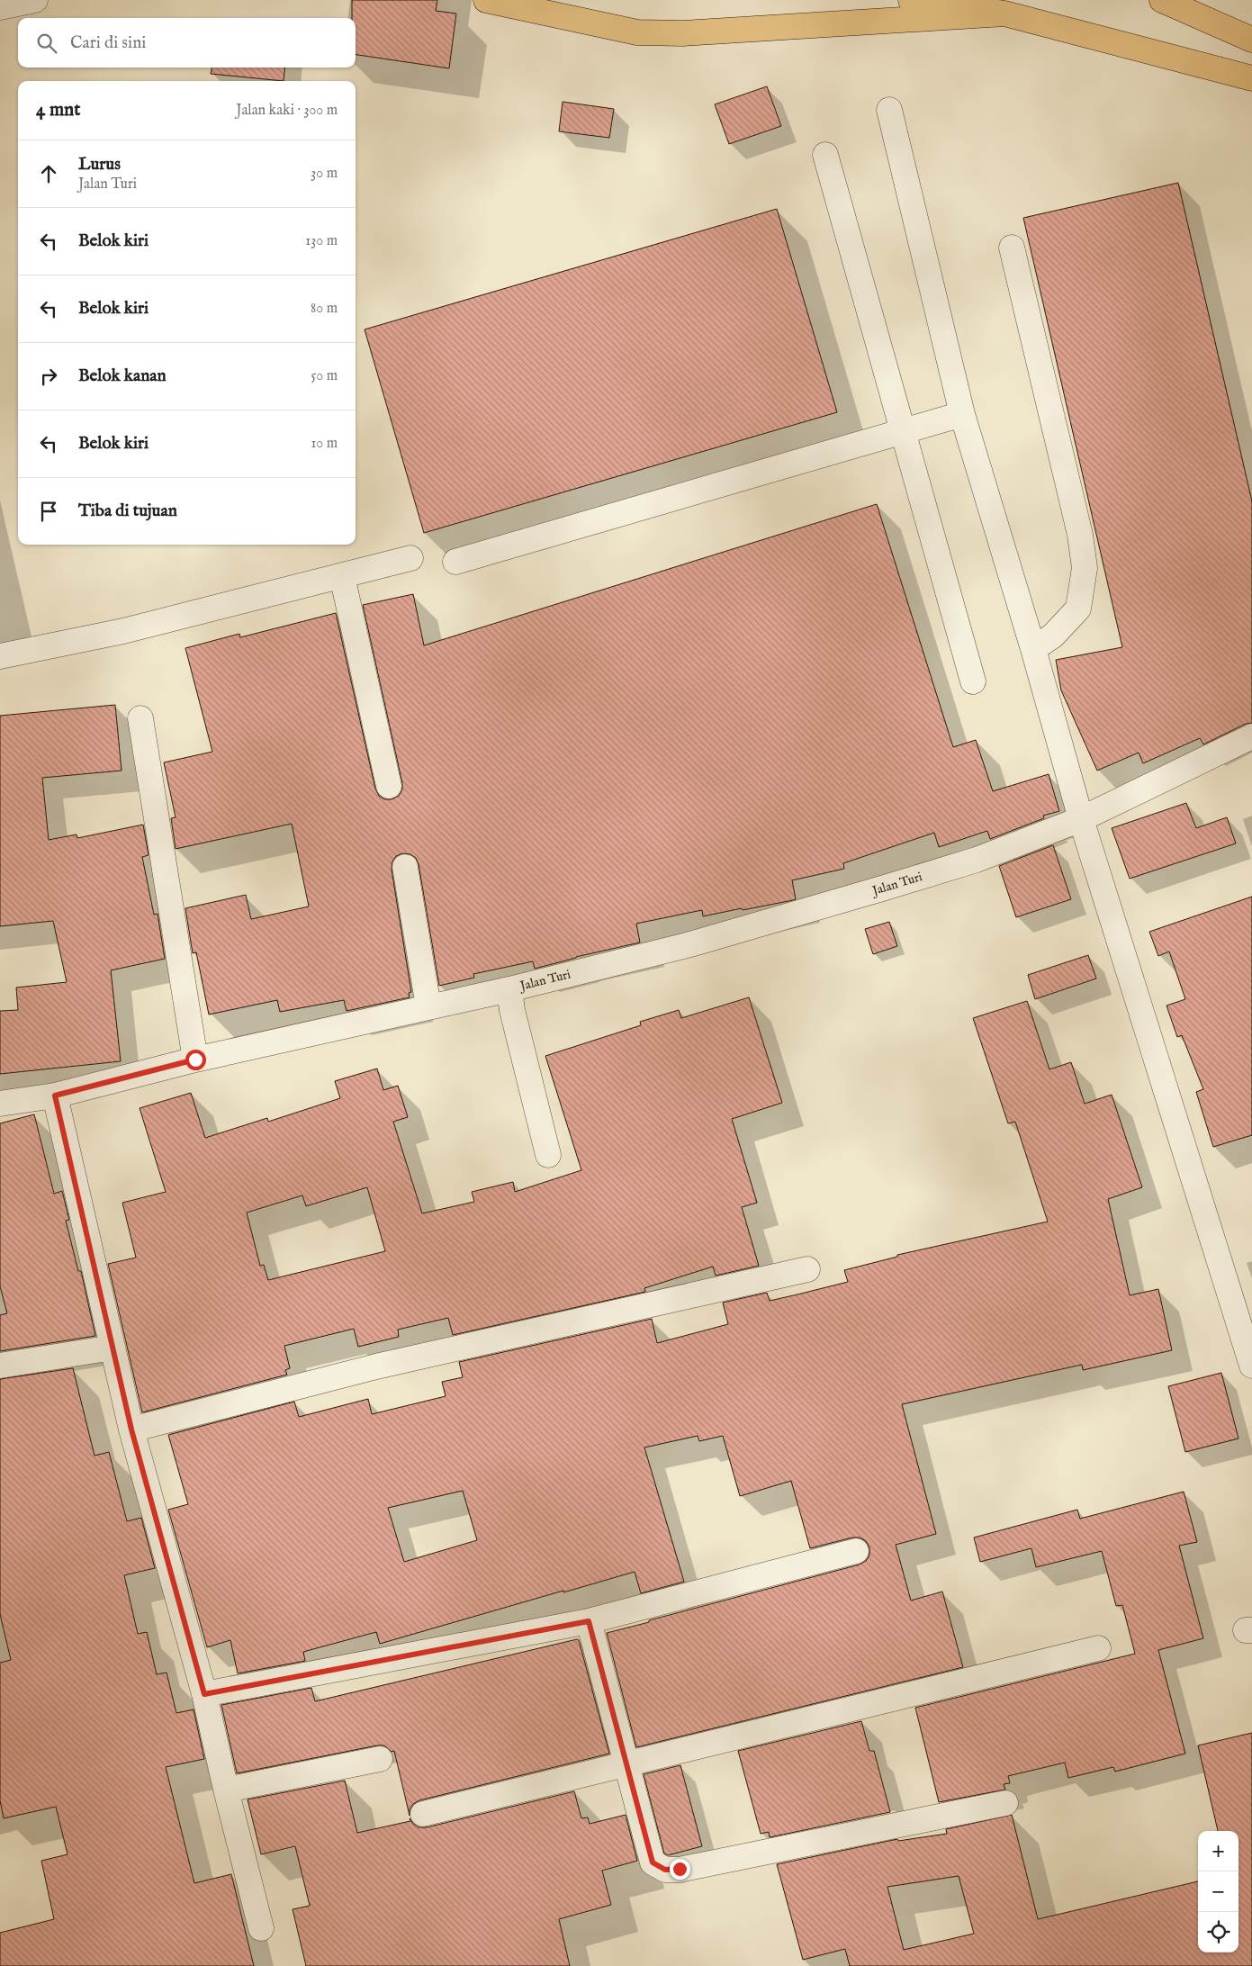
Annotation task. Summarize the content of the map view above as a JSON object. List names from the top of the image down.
{
  "streets": {
    "street": ["Jalan Turi"]
  },
  "page": {
    "search": "Cari di sini",
    "heading": ["4 mnt", "Jalan kaki · 300 m"],
    "list": [
      ["Lurus", "Jalan Turi", "30 m"],
      ["Belok kiri", "130 m"],
      ["Belok kiri", "80 m"],
      ["Belok kanan", "50 m"],
      ["Belok kiri", "10 m"],
      "Tiba di tujuan"
    ],
    "map_buttons": ["+", "−"]
  }
}
